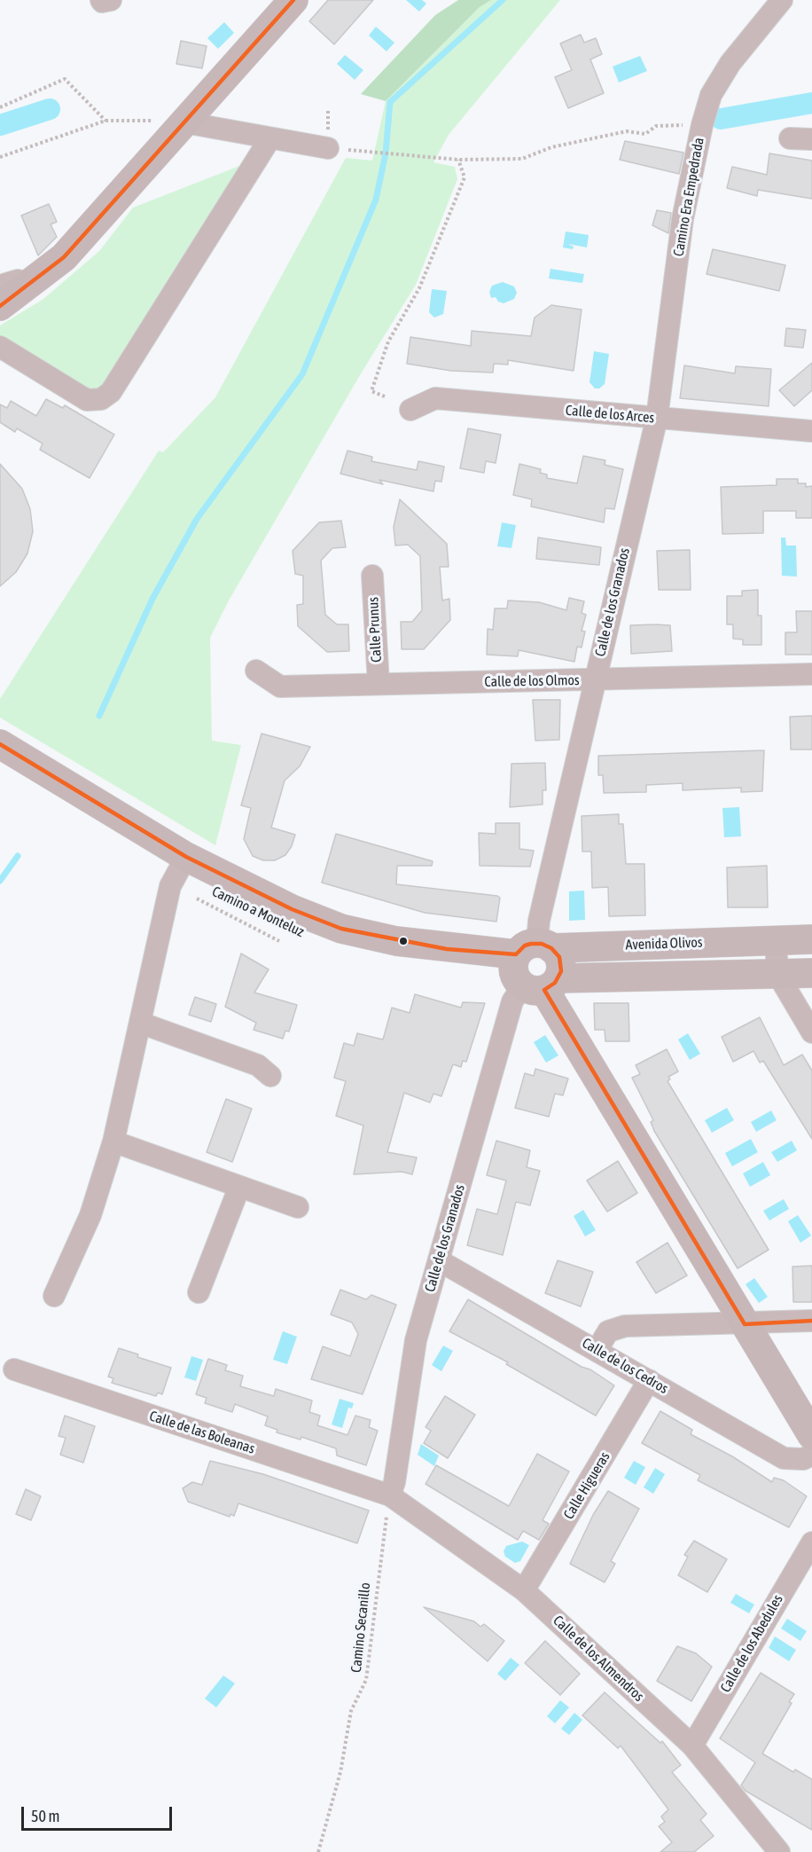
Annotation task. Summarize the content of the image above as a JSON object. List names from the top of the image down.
{
  "streets": {
    "street": [
      "Camino Era Empedrada",
      "Calle de los Arces",
      "Calle de los Granados",
      "Calle Prunus",
      "Calle de los Olmos",
      "Camino a Monteluz",
      "Avenida Olivos",
      "Calle de los Cedros",
      "Calle de las Boleanas",
      "Calle Higueras",
      "Calle de los Abedules",
      "Calle de los Almendros"
    ],
    "path": ["Camino Secanillo"]
  },
  "crossings": [
    ["Camino Era Empedrada", "Calle de los Arces"],
    ["Camino Era Empedrada", "Calle de los Granados"],
    ["Calle de los Arces", "Calle de los Granados"],
    ["Calle de los Granados", "Calle de los Olmos"],
    ["Calle de los Granados", "Camino a Monteluz"],
    ["Calle de los Granados", "Avenida Olivos"],
    ["Calle de los Granados", "Calle de los Cedros"],
    ["Calle de los Granados", "Calle de las Boleanas"],
    ["Calle de los Granados", "Camino Secanillo"],
    ["Calle de los Granados", "Calle de los Almendros"],
    ["Calle Prunus", "Calle de los Olmos"],
    ["Camino a Monteluz", "Avenida Olivos"],
    ["Calle de los Cedros", "Calle Higueras"],
    ["Calle de las Boleanas", "Camino Secanillo"],
    ["Calle de las Boleanas", "Calle de los Almendros"],
    ["Calle Higueras", "Calle de los Almendros"],
    ["Camino Secanillo", "Calle de los Almendros"],
    ["Calle de los Abedules", "Calle de los Almendros"]
  ],
  "scale_bar": "50 m"
}
